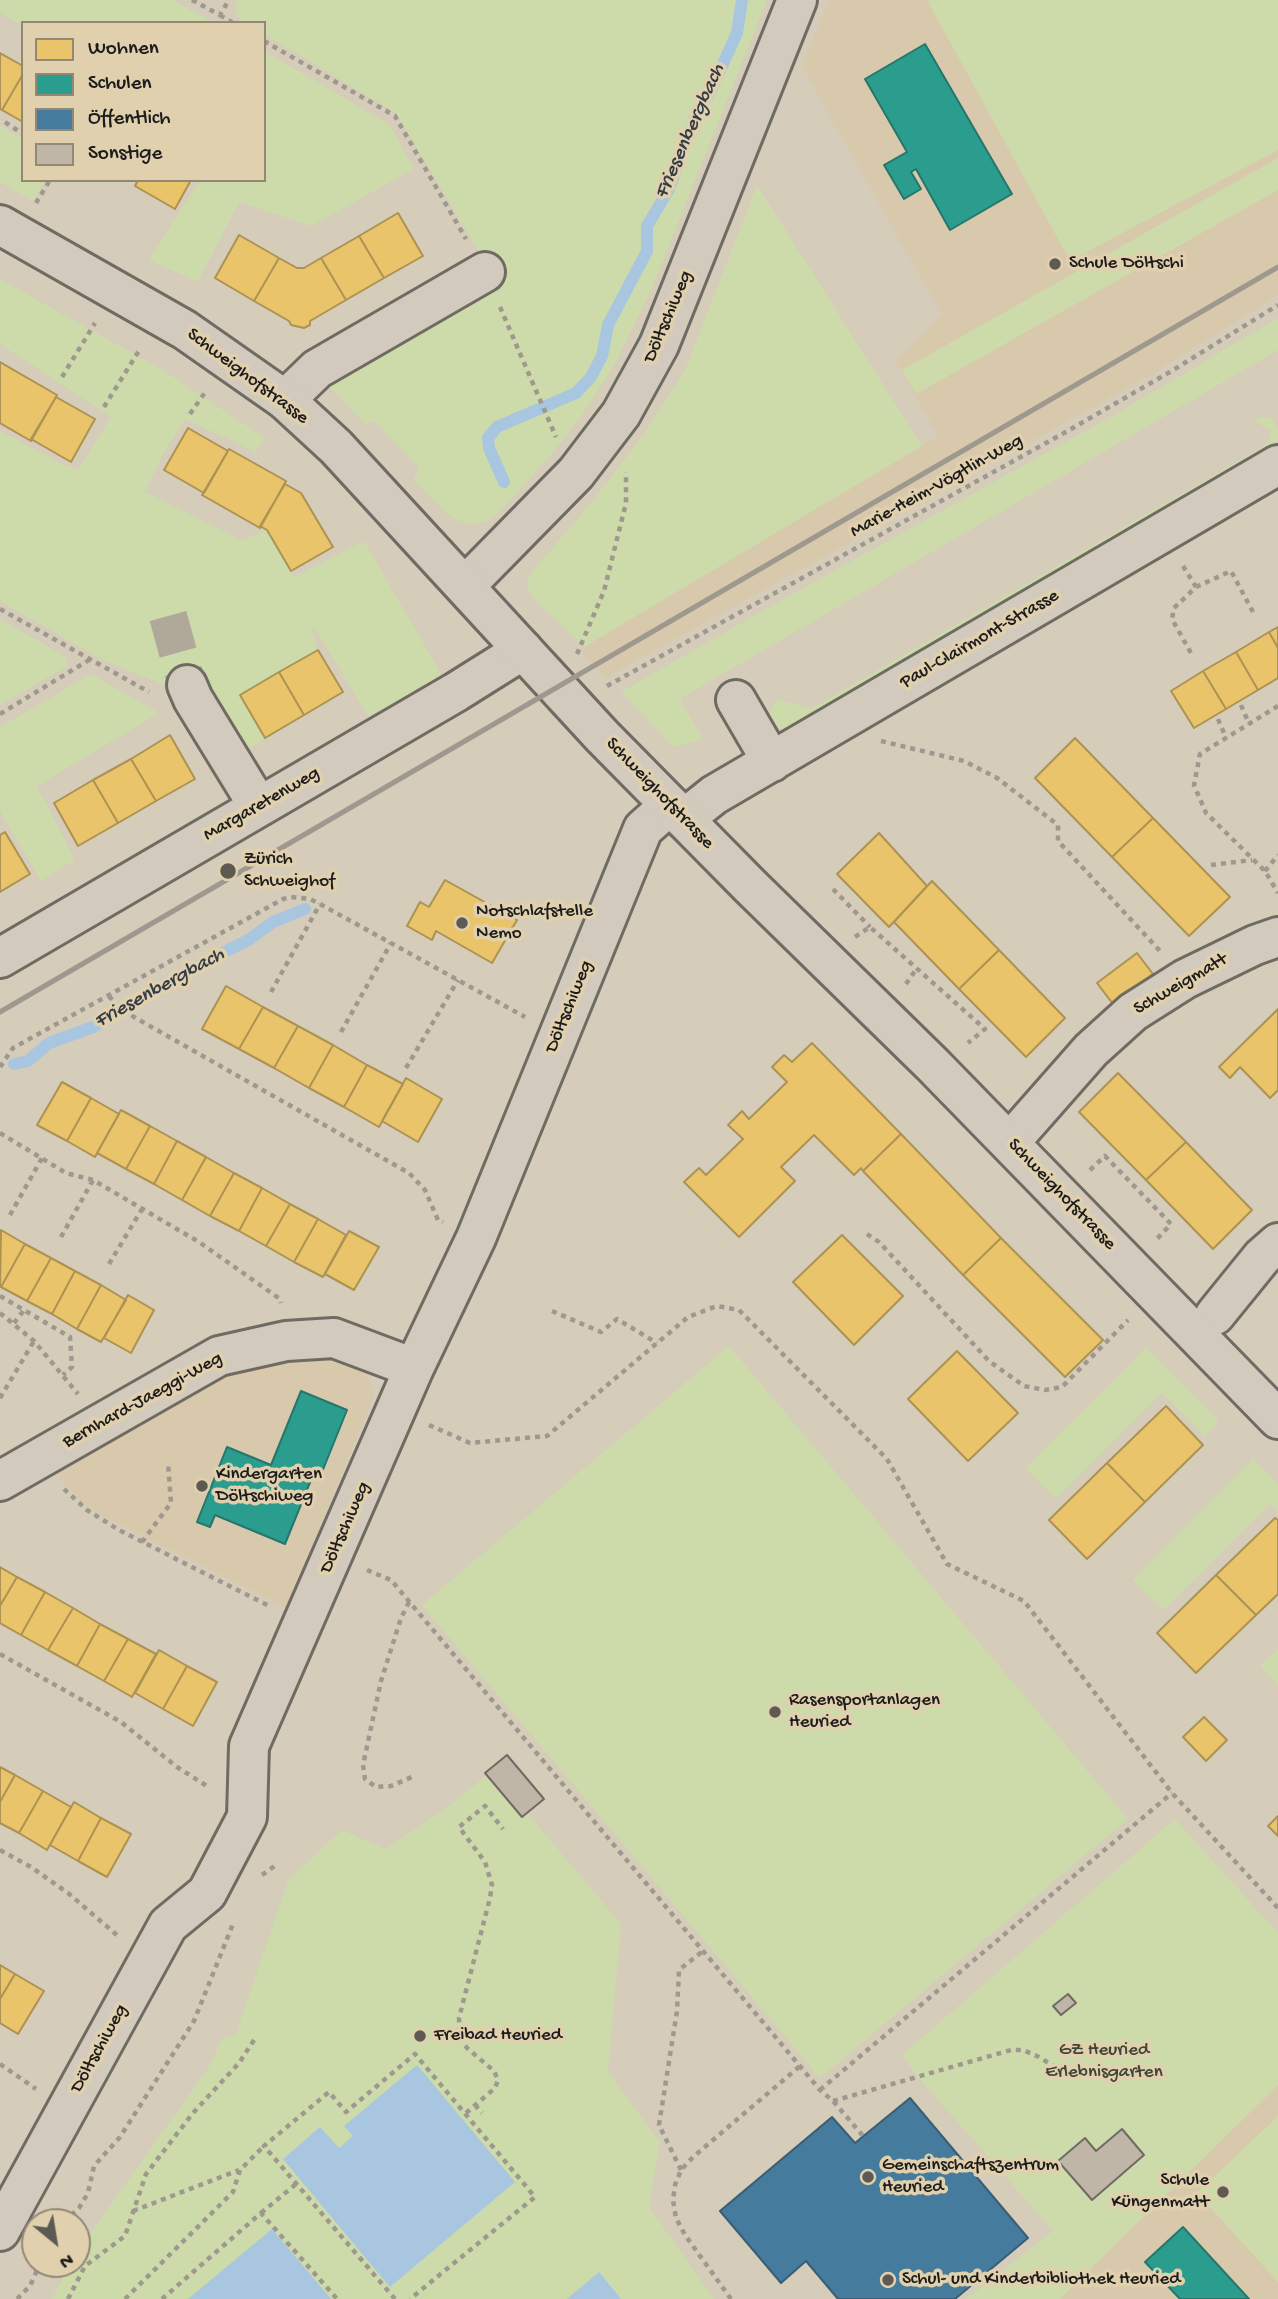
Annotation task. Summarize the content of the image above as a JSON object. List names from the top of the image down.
{
  "streets": {
    "street": [
      "Döltschiweg",
      "Schweighofstrasse",
      "Paul-Clairmont-Strasse",
      "Margaretenweg",
      "Schweigmatt",
      "Bernhard-Jaeggi-Weg"
    ],
    "path": ["Marie-Heim-Vögtlin-Weg"]
  },
  "crossings": [
    ["Döltschiweg", "Schweighofstrasse"],
    ["Döltschiweg", "Paul-Clairmont-Strasse"],
    ["Döltschiweg", "Bernhard-Jaeggi-Weg"],
    ["Schweighofstrasse", "Paul-Clairmont-Strasse"],
    ["Schweighofstrasse", "Margaretenweg"],
    ["Schweighofstrasse", "Schweigmatt"]
  ],
  "water": ["Friesenbergbach"],
  "parks": ["GZ Heuried Erlebnisgarten"],
  "places": [
    "Schule Döltschi",
    "Zürich Schweighof",
    "Notschlafstelle Nemo",
    "Kindergarten Döltschiweg",
    "Rasensportanlagen Heuried",
    "Freibad Heuried",
    "Gemeinschaftszentrum Heuried",
    "Schule Küngenmatt",
    "Schul- und Kinderbibliothek Heuried"
  ],
  "legend": [
    "Wohnen",
    "Schulen",
    "Öffentlich",
    "Sonstige"
  ],
  "north": "bottom right"
}
